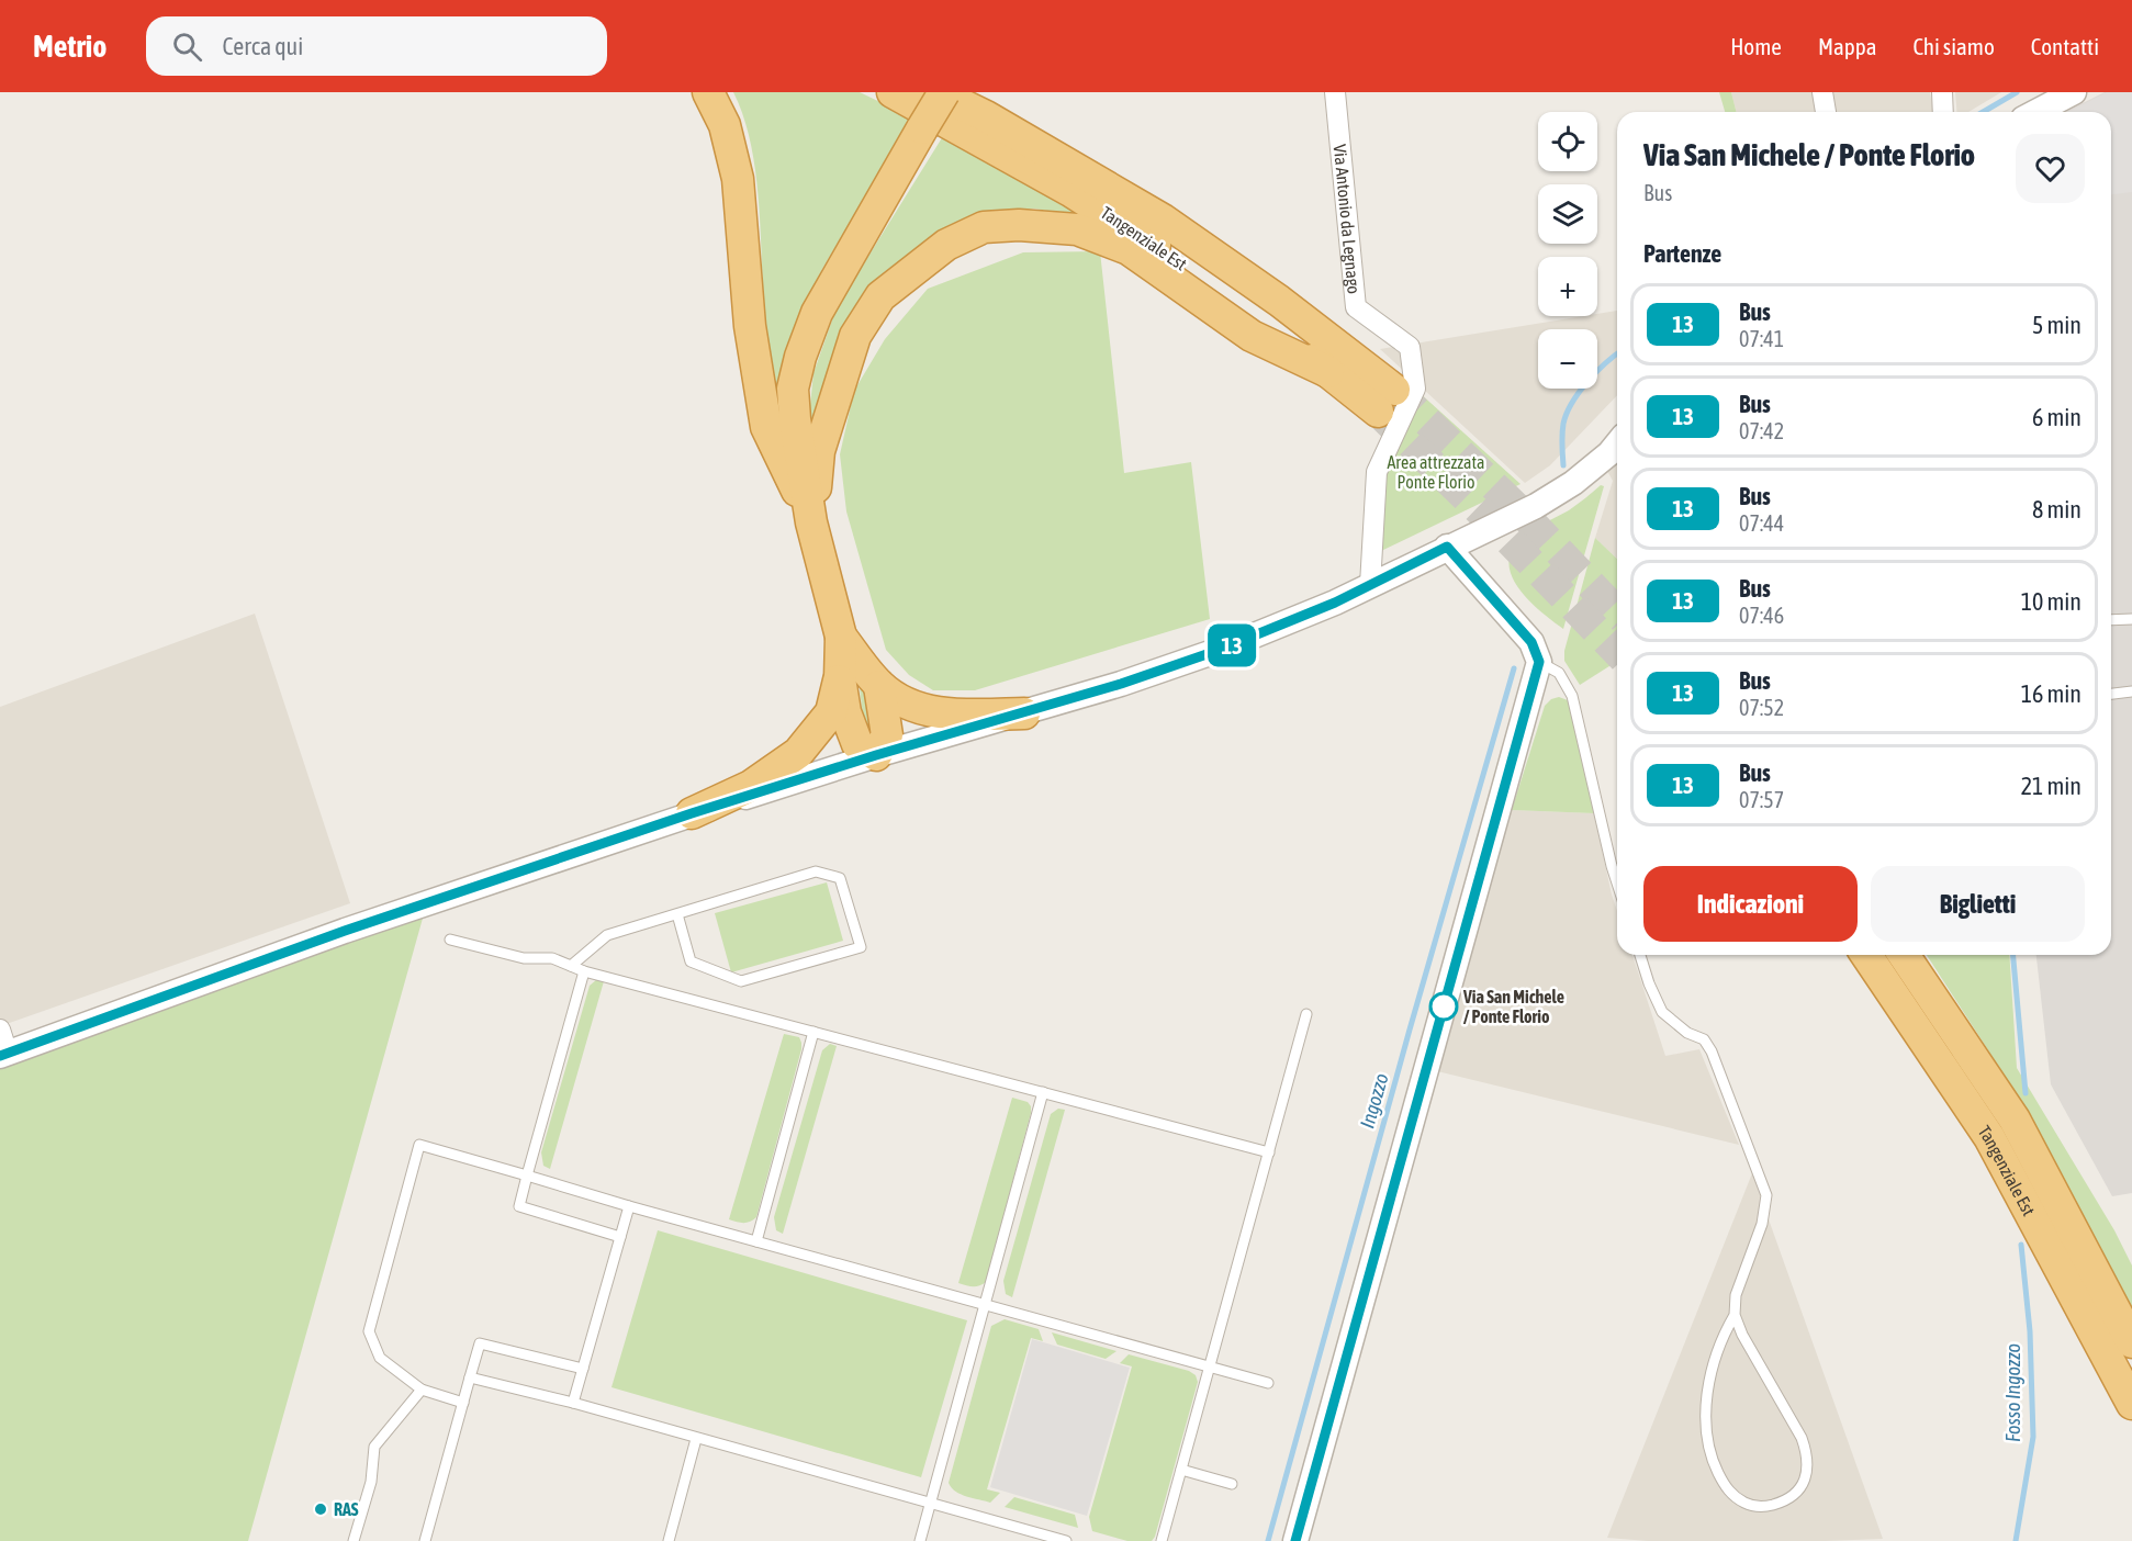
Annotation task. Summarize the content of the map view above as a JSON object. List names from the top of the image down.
{
  "streets": {
    "highway": ["Tangenziale Est"],
    "street": ["Via Antonio da Legnago"]
  },
  "water": ["Ingozzo", "Fosso Ingozzo"],
  "parks": ["Area attrezzata Ponte Florio"],
  "places": ["Via San Michele / Ponte Florio", "RAS"],
  "lines": ["bus line 13"],
  "page": {
    "header": "Metrio",
    "search": "Cerca qui",
    "nav": [
      "Home",
      "Mappa",
      "Chi siamo",
      "Contatti"
    ],
    "on_map": "13",
    "map_buttons": ["+", "−"],
    "heading": [
      ["Via San Michele / Ponte Florio", "Bus"],
      "Partenze"
    ],
    "list": [
      {
        "mark": "13",
        "name": "Bus",
        "note": "07:41",
        "value": "5 min"
      },
      {
        "mark": "13",
        "name": "Bus",
        "note": "07:42",
        "value": "6 min"
      },
      {
        "mark": "13",
        "name": "Bus",
        "note": "07:44",
        "value": "8 min"
      },
      {
        "mark": "13",
        "name": "Bus",
        "note": "07:46",
        "value": "10 min"
      },
      {
        "mark": "13",
        "name": "Bus",
        "note": "07:52",
        "value": "16 min"
      },
      {
        "mark": "13",
        "name": "Bus",
        "note": "07:57",
        "value": "21 min"
      }
    ],
    "buttons": ["Indicazioni", "Biglietti"]
  }
}
